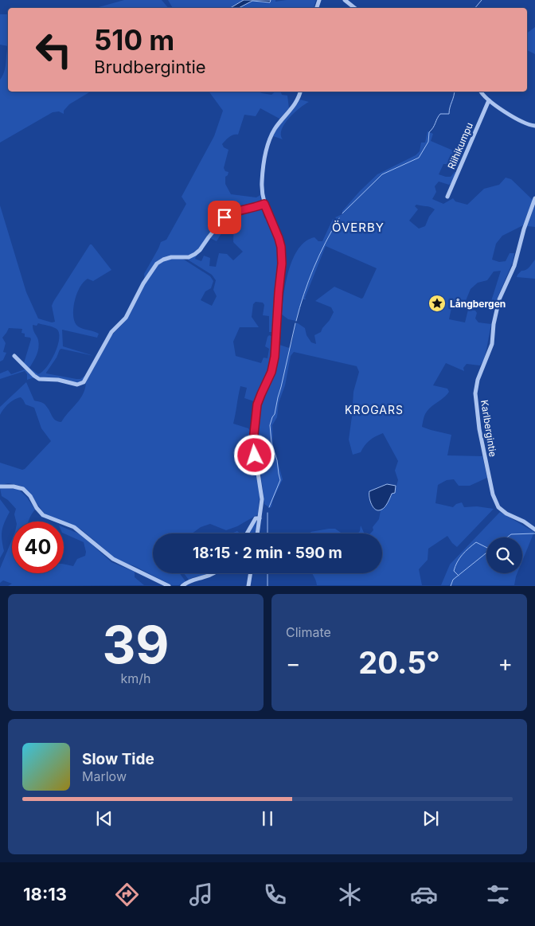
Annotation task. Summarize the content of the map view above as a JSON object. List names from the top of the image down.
{
  "streets": {
    "street": ["Riihikumpu", "Karlbergintie"]
  },
  "districts": ["ÖVERBY", "KROGARS"],
  "places": {
    "place": ["Långbergen"]
  },
  "page": {
    "turn": ["510 m", "Brudbergintie"],
    "limit": "40",
    "trip": "18:15 · 2 min · 590 m",
    "tile": [
      ["39", "km/h"],
      "Climate"
    ],
    "heat": ["−", "20.5°", "+"],
    "song": ["Slow Tide", "Marlow"],
    "tabs": "18:13"
  }
}
